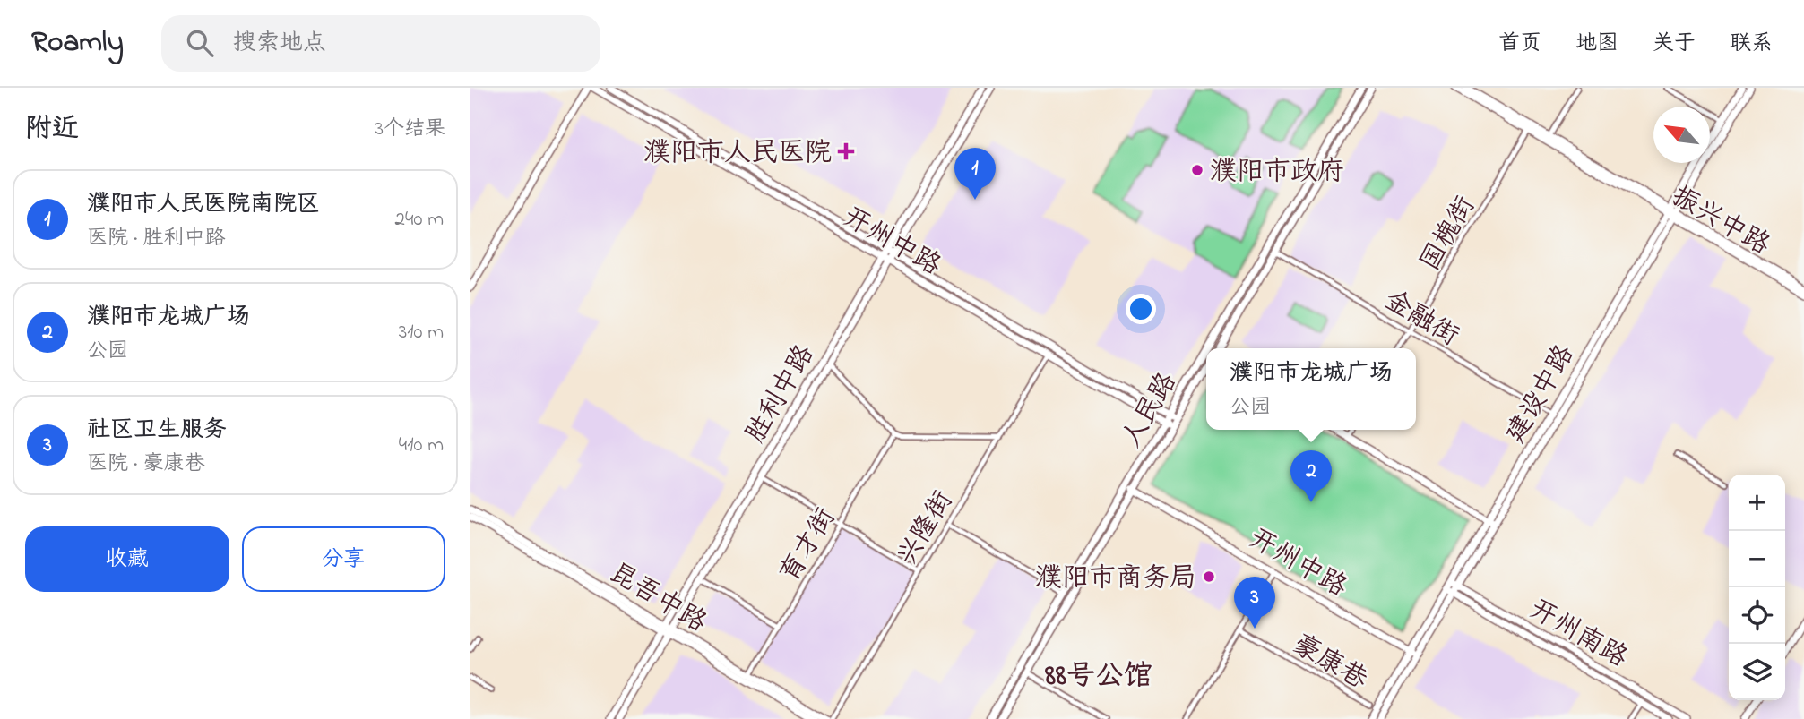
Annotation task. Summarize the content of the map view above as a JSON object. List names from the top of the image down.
{
  "streets": {
    "main road": [
      "振兴中路",
      "开州中路",
      "胜利中路",
      "建设中路",
      "人民路",
      "昆吾中路",
      "开州南路"
    ],
    "street": [
      "国槐街",
      "金融街",
      "兴隆街",
      "育才街",
      "豪康巷"
    ]
  },
  "crossings": [
    ["振兴中路", "国槐街"],
    ["振兴中路", "建设中路"],
    ["国槐街", "金融街"],
    ["开州中路", "胜利中路"],
    ["开州中路", "建设中路"],
    ["开州中路", "人民路"],
    ["开州中路", "兴隆街"],
    ["金融街", "建设中路"],
    ["胜利中路", "昆吾中路"],
    ["建设中路", "开州南路"],
    ["育才街", "昆吾中路"]
  ],
  "districts": ["88号公馆"],
  "places": {
    "health": ["濮阳市人民医院"],
    "other": ["濮阳市政府", "濮阳市商务局"]
  },
  "north": "top left",
  "page": {
    "header": "Roamly",
    "search": "搜索地点",
    "nav": [
      "首页",
      "地图",
      "关于",
      "联系"
    ],
    "heading": ["附近", "3个结果"],
    "pins": ["1", "2", "3"],
    "list": [
      {
        "mark": "1",
        "name": "濮阳市人民医院南院区",
        "note": "医院 · 胜利中路",
        "value": "240 m"
      },
      {
        "mark": "2",
        "name": "濮阳市龙城广场",
        "note": "公园",
        "value": "310 m"
      },
      {
        "mark": "3",
        "name": "社区卫生服务",
        "note": "医院 · 豪康巷",
        "value": "410 m"
      }
    ],
    "popup": ["濮阳市龙城广场", "公园"],
    "map_buttons": ["+", "−"],
    "buttons": ["收藏", "分享"]
  }
}
